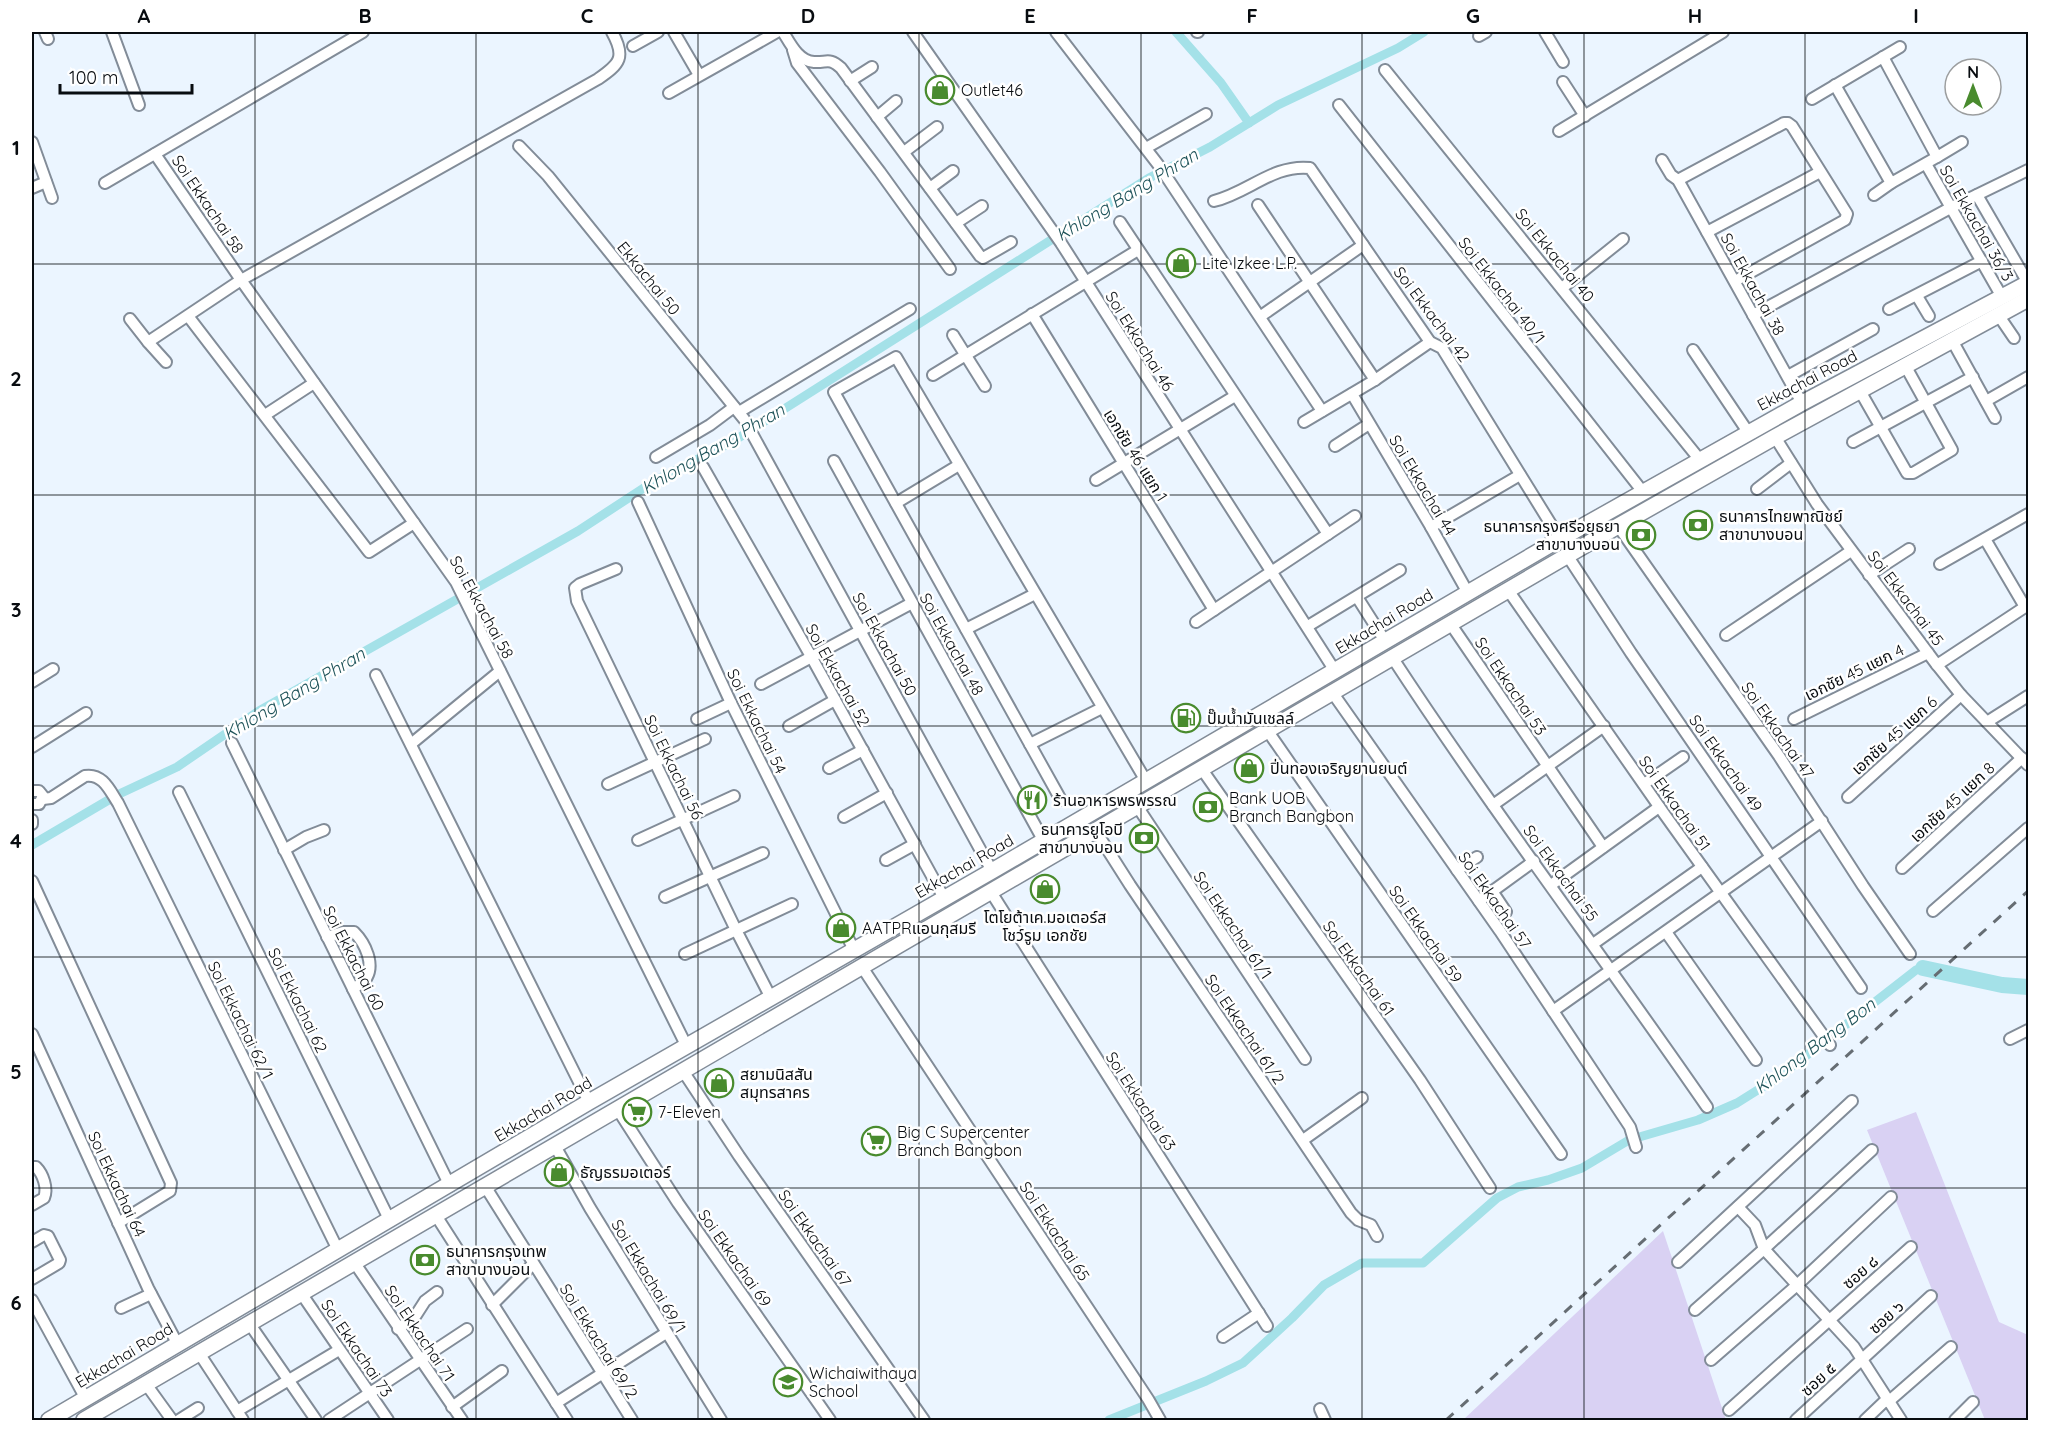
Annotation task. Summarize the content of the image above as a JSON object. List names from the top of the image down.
{
  "streets": {
    "main road": ["Ekkachai Road"],
    "street": [
      "Soi Ekkachai 58",
      "Soi Ekkachai 36/3",
      "Soi Ekkachai 40",
      "Ekkachai 50",
      "Soi Ekkachai 38",
      "Soi Ekkachai 40/1",
      "Soi Ekkachai 42",
      "Soi Ekkachai 46",
      "เอกชัย 46 แยก 1",
      "Soi Ekkachai 44",
      "Soi Ekkachai 45",
      "Soi Ekkachai 50",
      "Soi Ekkachai 48",
      "เอกชัย 45 แยก 4",
      "Soi Ekkachai 52",
      "Soi Ekkachai 53",
      "Soi Ekkachai 54",
      "Soi Ekkachai 47",
      "เอกชัย 45 แยก 6",
      "Soi Ekkachai 49",
      "Soi Ekkachai 56",
      "เอกชัย 45 แยก 8",
      "Soi Ekkachai 51",
      "Soi Ekkachai 55",
      "Soi Ekkachai 57",
      "Soi Ekkachai 61/1",
      "Soi Ekkachai 59",
      "Soi Ekkachai 60",
      "Soi Ekkachai 61",
      "Soi Ekkachai 62",
      "Soi Ekkachai 62/1",
      "Soi Ekkachai 61/2",
      "Soi Ekkachai 63",
      "Soi Ekkachai 64",
      "Soi Ekkachai 65",
      "Soi Ekkachai 67",
      "Soi Ekkachai 69",
      "ซอย ๘",
      "Soi Ekkachai 69/1",
      "ซอย ๖",
      "Soi Ekkachai 71",
      "Soi Ekkachai 69/2",
      "Soi Ekkachai 73",
      "ซอย ๕"
    ]
  },
  "crossings": [
    ["Soi Ekkachai 58", "Ekkachai Road"],
    ["Soi Ekkachai 36/3", "Ekkachai Road"],
    ["Soi Ekkachai 40", "Ekkachai Road"],
    ["Ekkachai 50", "Soi Ekkachai 50"],
    ["Soi Ekkachai 38", "Ekkachai Road"],
    ["Soi Ekkachai 40/1", "Ekkachai Road"],
    ["Soi Ekkachai 42", "Ekkachai Road"],
    ["Soi Ekkachai 46", "Ekkachai Road"],
    ["Ekkachai Road", "Soi Ekkachai 44"],
    ["Ekkachai Road", "Soi Ekkachai 45"],
    ["Ekkachai Road", "Soi Ekkachai 50"],
    ["Ekkachai Road", "Soi Ekkachai 48"],
    ["Ekkachai Road", "Soi Ekkachai 52"],
    ["Ekkachai Road", "Soi Ekkachai 53"],
    ["Ekkachai Road", "Soi Ekkachai 54"],
    ["Ekkachai Road", "Soi Ekkachai 47"],
    ["Ekkachai Road", "Soi Ekkachai 49"],
    ["Ekkachai Road", "Soi Ekkachai 56"],
    ["Ekkachai Road", "Soi Ekkachai 51"],
    ["Ekkachai Road", "Soi Ekkachai 55"],
    ["Ekkachai Road", "Soi Ekkachai 57"],
    ["Ekkachai Road", "Soi Ekkachai 61/1"],
    ["Ekkachai Road", "Soi Ekkachai 59"],
    ["Ekkachai Road", "Soi Ekkachai 60"],
    ["Ekkachai Road", "Soi Ekkachai 61"],
    ["Ekkachai Road", "Soi Ekkachai 62"],
    ["Ekkachai Road", "Soi Ekkachai 62/1"],
    ["Ekkachai Road", "Soi Ekkachai 61/2"],
    ["Ekkachai Road", "Soi Ekkachai 63"],
    ["Ekkachai Road", "Soi Ekkachai 64"],
    ["Ekkachai Road", "Soi Ekkachai 65"],
    ["Ekkachai Road", "Soi Ekkachai 67"],
    ["Ekkachai Road", "Soi Ekkachai 69"],
    ["Ekkachai Road", "Soi Ekkachai 69/1"],
    ["Ekkachai Road", "Soi Ekkachai 71"],
    ["Ekkachai Road", "Soi Ekkachai 69/2"],
    ["Ekkachai Road", "Soi Ekkachai 73"],
    ["Soi Ekkachai 45", "เอกชัย 45 แยก 4"],
    ["Soi Ekkachai 45", "เอกชัย 45 แยก 6"],
    ["Soi Ekkachai 45", "เอกชัย 45 แยก 8"],
    ["ซอย ๖", "ซอย ๕"]
  ],
  "water": ["Khlong Bang Phran", "Khlong Bang Bon"],
  "places": {
    "shop": [
      "Outlet46",
      "Lite Izkee L.P.",
      "ปิ่นทองเจริญยานยนต์",
      "โตโยต้าเค.มอเตอร์ส โชว์รูม เอกชัย",
      "AATPRแอนกุสมรี",
      "สยามนิสสัน สมุทรสาคร",
      "ธัญธรมอเตอร์"
    ],
    "bank": [
      "ธนาคารไทยพาณิชย์ สาขาบางบอน",
      "ธนาคารกรุงศรีอยุธยา สาขาบางบอน",
      "Bank UOB Branch Bangbon",
      "ธนาคารยูโอบี สาขาบางบอน",
      "ธนาคารกรุงเทพ สาขาบางบอน"
    ],
    "fuel station": ["ปั๊มน้ำมันเชลล์"],
    "restaurant": ["ร้านอาหารพรพรรณ"],
    "supermarket": ["7-Eleven", "Big C Supercenter Branch Bangbon"],
    "school or university": ["Wichaiwithaya School"]
  },
  "scale_bar": "100 m",
  "north": "top",
  "grid": {
    "columns": [
      "A",
      "B",
      "C",
      "D",
      "E",
      "F",
      "G",
      "H",
      "I"
    ],
    "rows": [
      "1",
      "2",
      "3",
      "4",
      "5",
      "6"
    ]
  }
}
